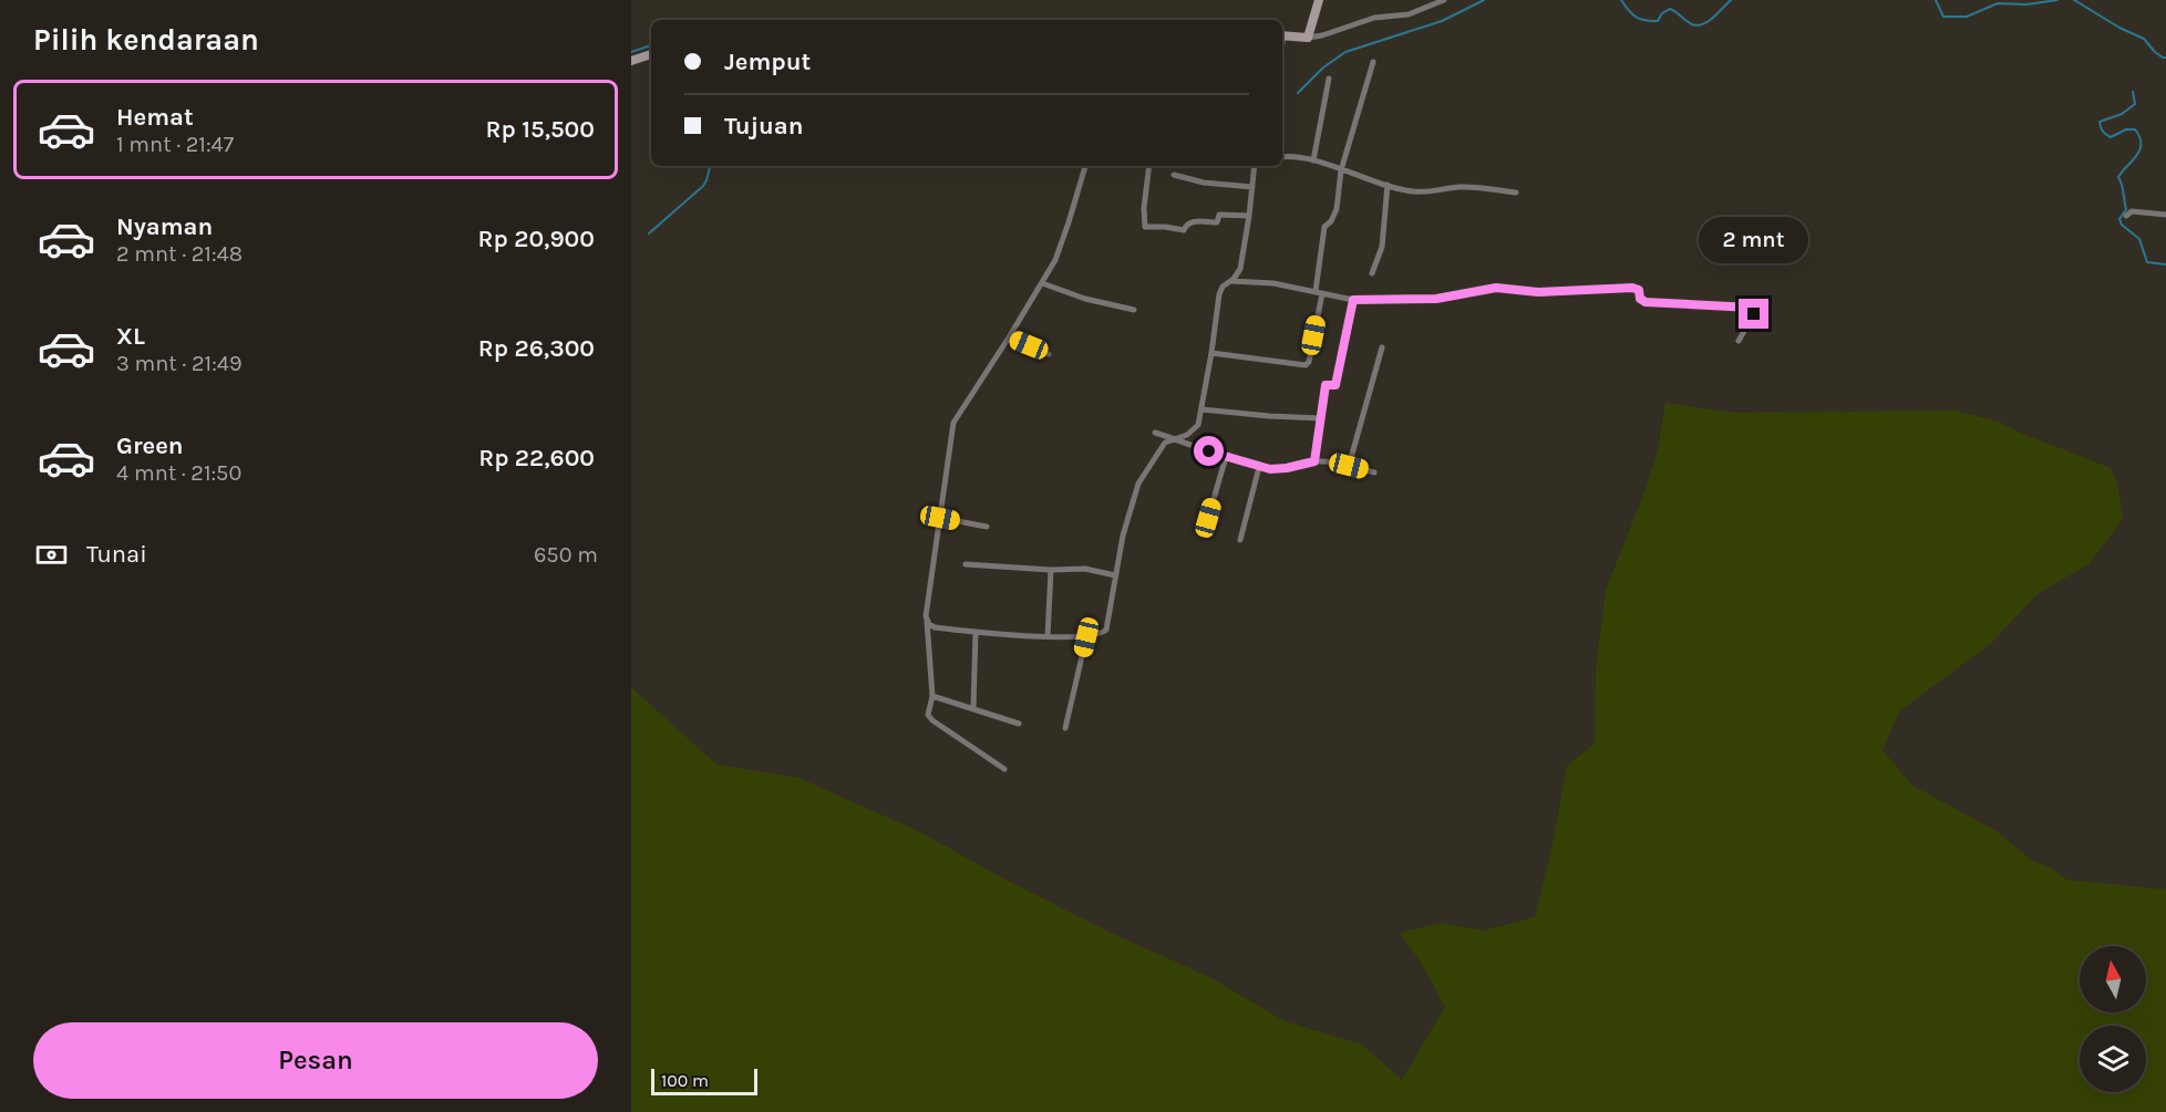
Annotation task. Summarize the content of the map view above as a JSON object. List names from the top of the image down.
{
  "scale_bar": "100 m",
  "north": "top",
  "page": {
    "heading": "Pilih kendaraan",
    "banner": ["Jemput", "Tujuan"],
    "list": [
      {
        "name": "Hemat",
        "note": "1 mnt · 21:47",
        "value": "Rp 15,500"
      },
      {
        "name": "Nyaman",
        "note": "2 mnt · 21:48",
        "value": "Rp 20,900"
      },
      {
        "name": "XL",
        "note": "3 mnt · 21:49",
        "value": "Rp 26,300"
      },
      {
        "name": "Green",
        "note": "4 mnt · 21:50",
        "value": "Rp 22,600"
      }
    ],
    "bubble": "2 mnt",
    "pay": ["Tunai", "650 m"],
    "buttons": "Pesan",
    "scale": "100 m"
  }
}
